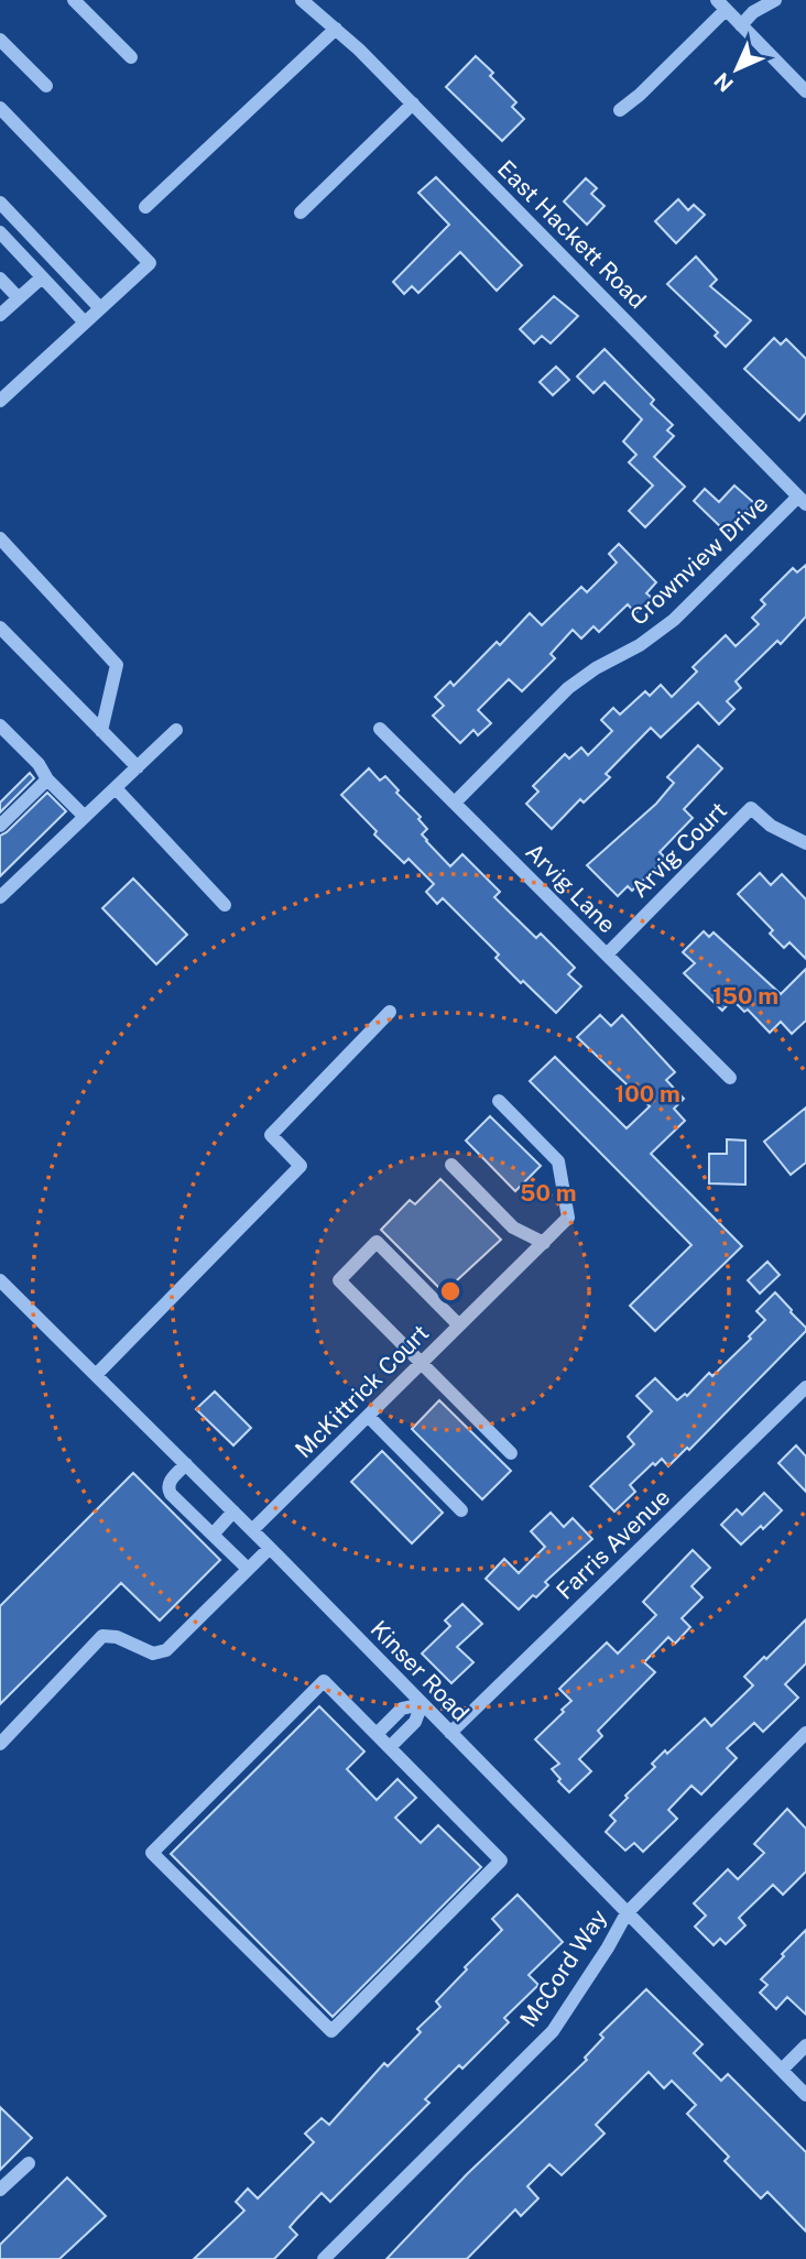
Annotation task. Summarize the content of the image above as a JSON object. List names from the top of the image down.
{
  "streets": {
    "street": [
      "East Hackett Road",
      "Crownview Drive",
      "Arvig Court",
      "Arvig Lane",
      "McKittrick Court",
      "Farris Avenue",
      "Kinser Road",
      "McCord Way"
    ]
  },
  "crossings": [
    ["East Hackett Road", "Crownview Drive"],
    ["Crownview Drive", "Arvig Lane"],
    ["Arvig Court", "Arvig Lane"],
    ["McKittrick Court", "Kinser Road"],
    ["Farris Avenue", "Kinser Road"],
    ["Kinser Road", "McCord Way"]
  ],
  "north": "bottom left",
  "rings": ["150 m", "100 m", "50 m"]
}
